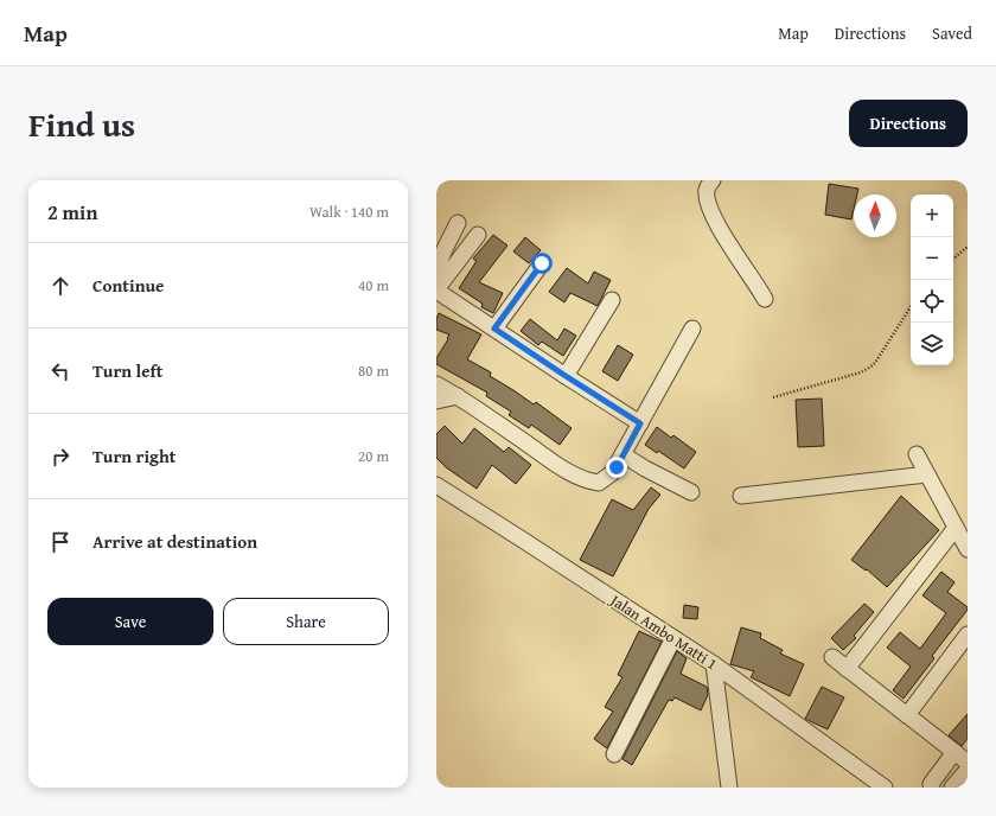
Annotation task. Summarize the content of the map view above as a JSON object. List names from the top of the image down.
{
  "streets": {
    "street": ["Jalan Ambo Matti 1"]
  },
  "north": "top",
  "page": {
    "header": "Map",
    "nav": ["Map", "Directions", "Saved"],
    "title": "Find us",
    "buttons": [
      "Directions",
      ["Save", "Share"]
    ],
    "heading": ["2 min", "Walk · 140 m"],
    "map_buttons": ["+", "−"],
    "list": [
      ["Continue", "40 m"],
      ["Turn left", "80 m"],
      ["Turn right", "20 m"],
      "Arrive at destination"
    ]
  }
}
